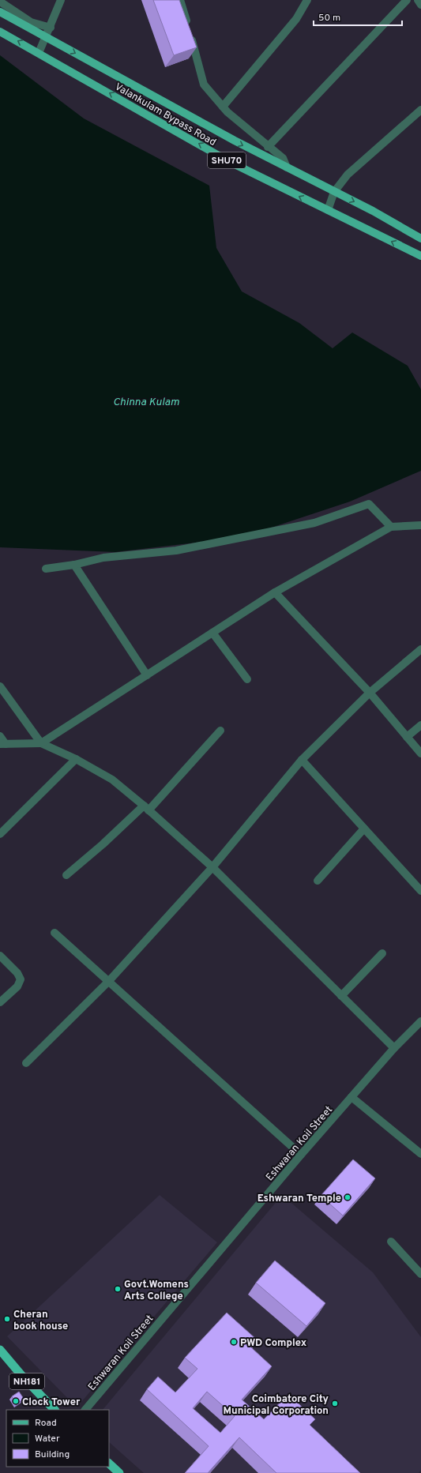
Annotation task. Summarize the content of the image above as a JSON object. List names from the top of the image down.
{
  "streets": {
    "highway": ["NH181"],
    "main road": ["Valankulam Bypass Road", "SHU70"],
    "street": ["Eshwaran Koil Street"]
  },
  "crossings": [
    ["Valankulam Bypass Road", "SHU70"]
  ],
  "water": ["Chinna Kulam"],
  "places": [
    "Eshwaran Temple",
    "Govt.Womens Arts College",
    "Cheran book house",
    "PWD Complex",
    "Clock Tower",
    "Coimbatore City Municipal Corporation"
  ],
  "legend": ["Road", "Water", "Building"],
  "scale_bar": "50 m"
}
